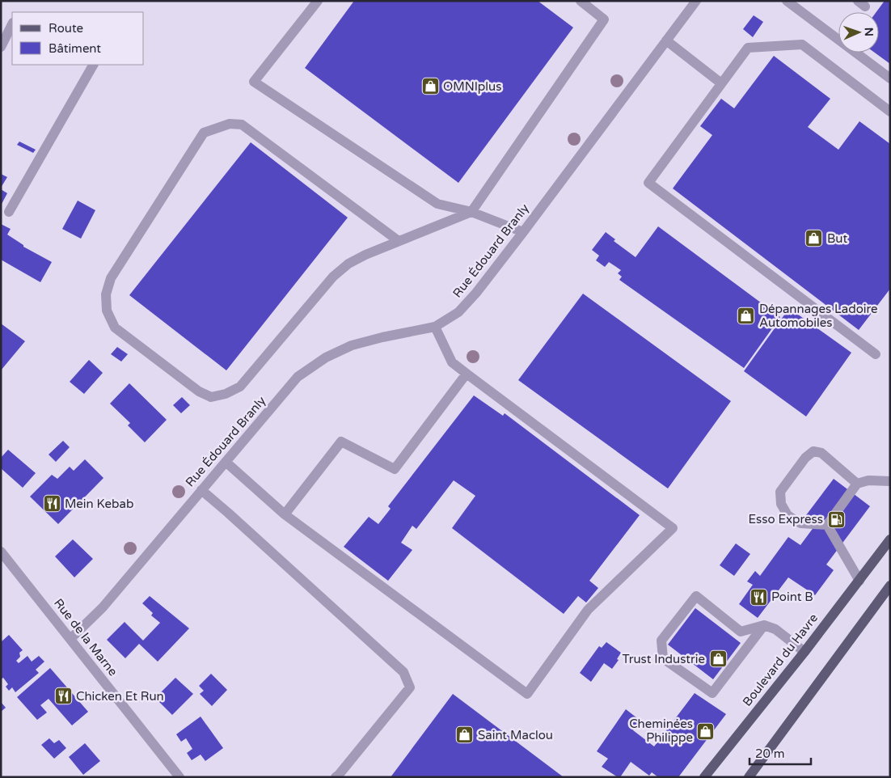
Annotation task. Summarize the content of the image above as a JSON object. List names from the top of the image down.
{
  "streets": {
    "main road": ["Boulevard du Havre"],
    "street": ["Rue Édouard Branly", "Rue de la Marne"]
  },
  "crossings": [
    ["Rue Édouard Branly", "Rue de la Marne"]
  ],
  "places": {
    "shop": [
      "OMNIplus",
      "But",
      "Dépannages Ladoire Automobiles",
      "Trust Industrie",
      "Cheminées Philippe",
      "Saint Maclou"
    ],
    "restaurant": ["Mein Kebab", "Point B", "Chicken Et Run"],
    "fuel station": ["Esso Express"]
  },
  "legend": ["Route", "Bâtiment"],
  "scale_bar": "20 m",
  "north": "right"
}
